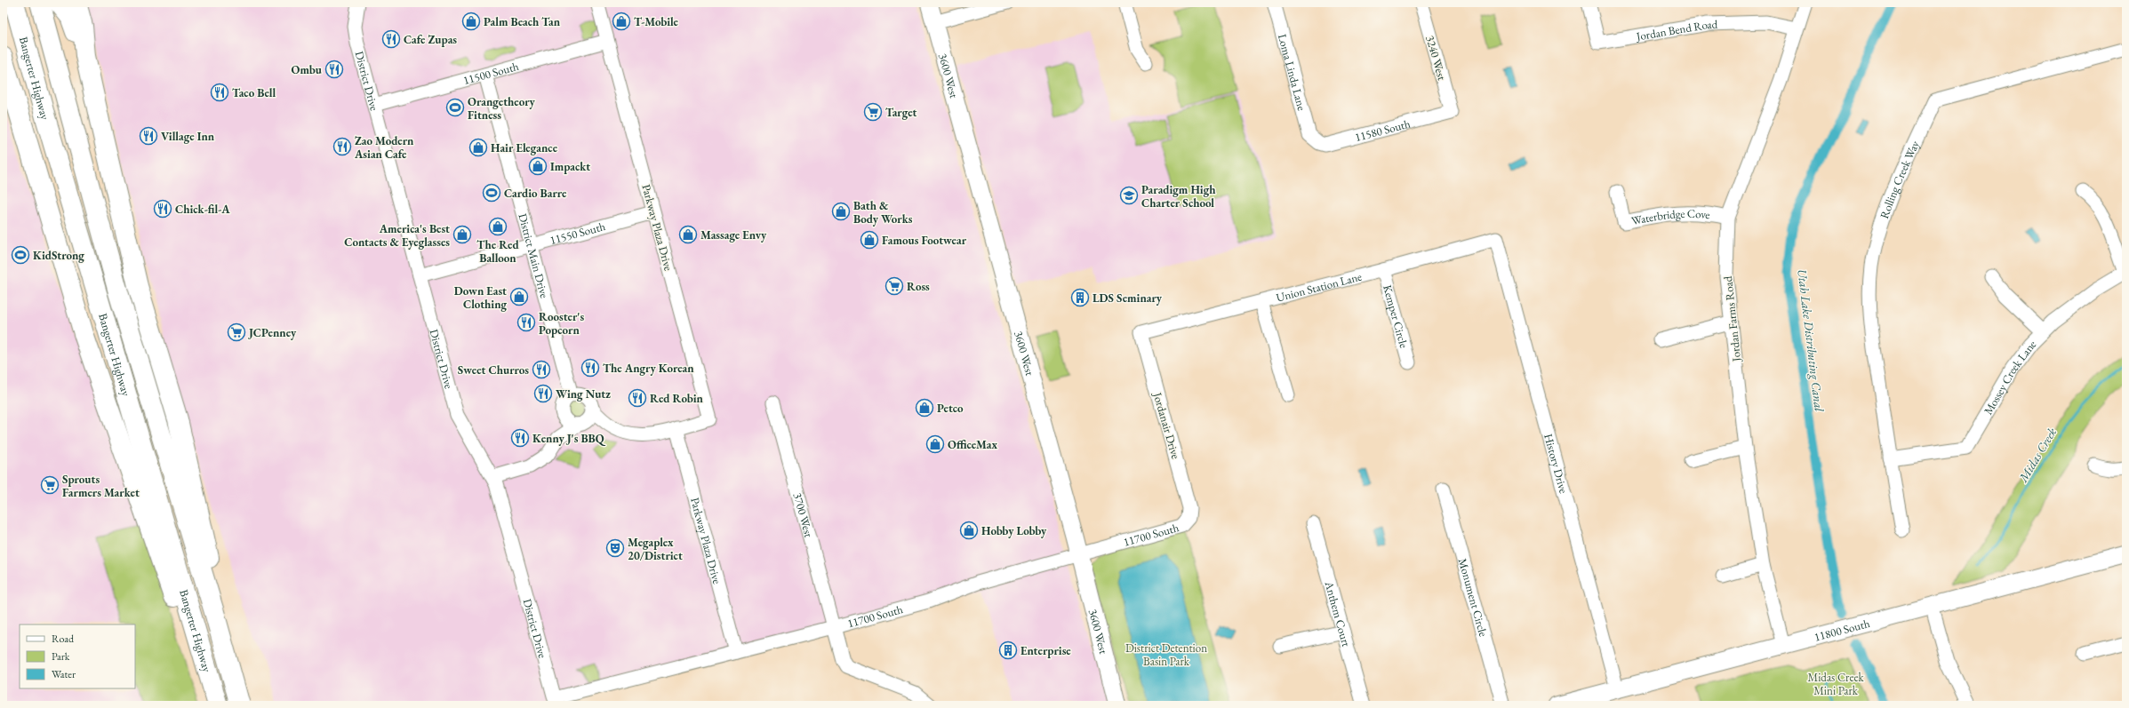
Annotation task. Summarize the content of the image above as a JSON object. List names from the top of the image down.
{
  "streets": {
    "highway": ["Bangerter Highway"],
    "main road": ["3600 West", "11800 South"],
    "street": [
      "Jordan Bend Road",
      "3240 West",
      "Loma Linda Lane",
      "11500 South",
      "District Drive",
      "11580 South",
      "Rolling Creek Way",
      "Waterbridge Cove",
      "Parkway Plaza Drive",
      "11550 South",
      "District Main Drive",
      "Union Station Lane",
      "Kemper Circle",
      "Jordan Farms Road",
      "Mossey Creek Lane",
      "Jordanair Drive",
      "History Drive",
      "3700 West",
      "11700 South",
      "Monument Circle",
      "Anthem Court"
    ]
  },
  "crossings": [
    ["Jordan Bend Road", "Jordan Farms Road"],
    ["3240 West", "11580 South"],
    ["Loma Linda Lane", "11580 South"],
    ["11500 South", "District Drive"],
    ["11500 South", "Parkway Plaza Drive"],
    ["11500 South", "District Main Drive"],
    ["3600 West", "11700 South"],
    ["District Drive", "11550 South"],
    ["District Drive", "11700 South"],
    ["Rolling Creek Way", "Mossey Creek Lane"],
    ["Waterbridge Cove", "Jordan Farms Road"],
    ["Parkway Plaza Drive", "11550 South"],
    ["Parkway Plaza Drive", "District Main Drive"],
    ["Parkway Plaza Drive", "11700 South"],
    ["11550 South", "District Main Drive"],
    ["Union Station Lane", "Kemper Circle"],
    ["Union Station Lane", "Jordanair Drive"],
    ["Union Station Lane", "History Drive"],
    ["Jordan Farms Road", "11800 South"],
    ["Jordanair Drive", "11700 South"],
    ["History Drive", "11800 South"],
    ["3700 West", "11700 South"]
  ],
  "water": ["Utah Lake Distributing Canal", "Midas Creek"],
  "parks": ["District Detention Basin Park", "Midas Creek Mini Park"],
  "places": {
    "shop": [
      "Palm Beach Tan",
      "T-Mobile",
      "Hair Elegance",
      "Impackt",
      "Bath & Body Works",
      "The Red Balloon",
      "America's Best Contacts & Eyeglasses",
      "Massage Envy",
      "Famous Footwear",
      "Down East Clothing",
      "Petco",
      "OfficeMax",
      "Hobby Lobby"
    ],
    "restaurant": [
      "Cafe Zupas",
      "Ombu",
      "Taco Bell",
      "Village Inn",
      "Zao Modern Asian Cafe",
      "Chick-fil-A",
      "Rooster's Popcorn",
      "The Angry Korean",
      "Sweet Churros",
      "Wing Nutz",
      "Red Robin",
      "Kenny J's BBQ"
    ],
    "sports": ["Orangetheory Fitness", "Cardio Barre", "KidStrong"],
    "supermarket": [
      "Target",
      "Ross",
      "JCPenney",
      "Sprouts Farmers Market"
    ],
    "school or university": ["Paradigm High Charter School"],
    "building": ["LDS Seminary", "Enterprise"],
    "theatre": ["Megaplex 20/District"]
  },
  "legend": ["Road", "Park", "Water"]
}
